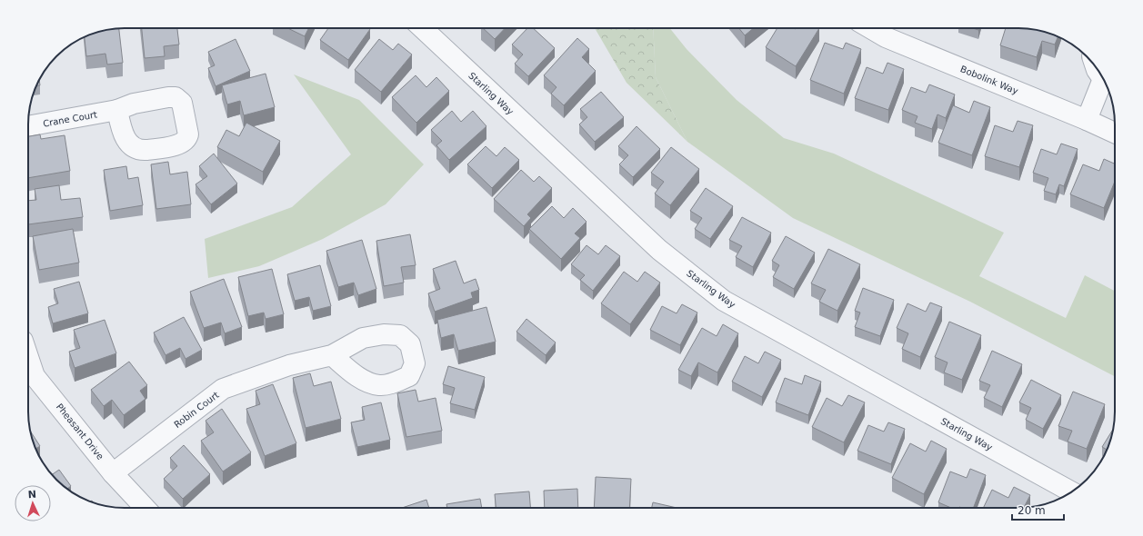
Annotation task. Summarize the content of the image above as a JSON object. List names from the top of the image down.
{
  "streets": {
    "street": [
      "Bobolink Way",
      "Starling Way",
      "Crane Court",
      "Robin Court",
      "Pheasant Drive"
    ]
  },
  "crossings": [
    ["Robin Court", "Pheasant Drive"]
  ],
  "scale_bar": "20 m",
  "north": "top"
}
